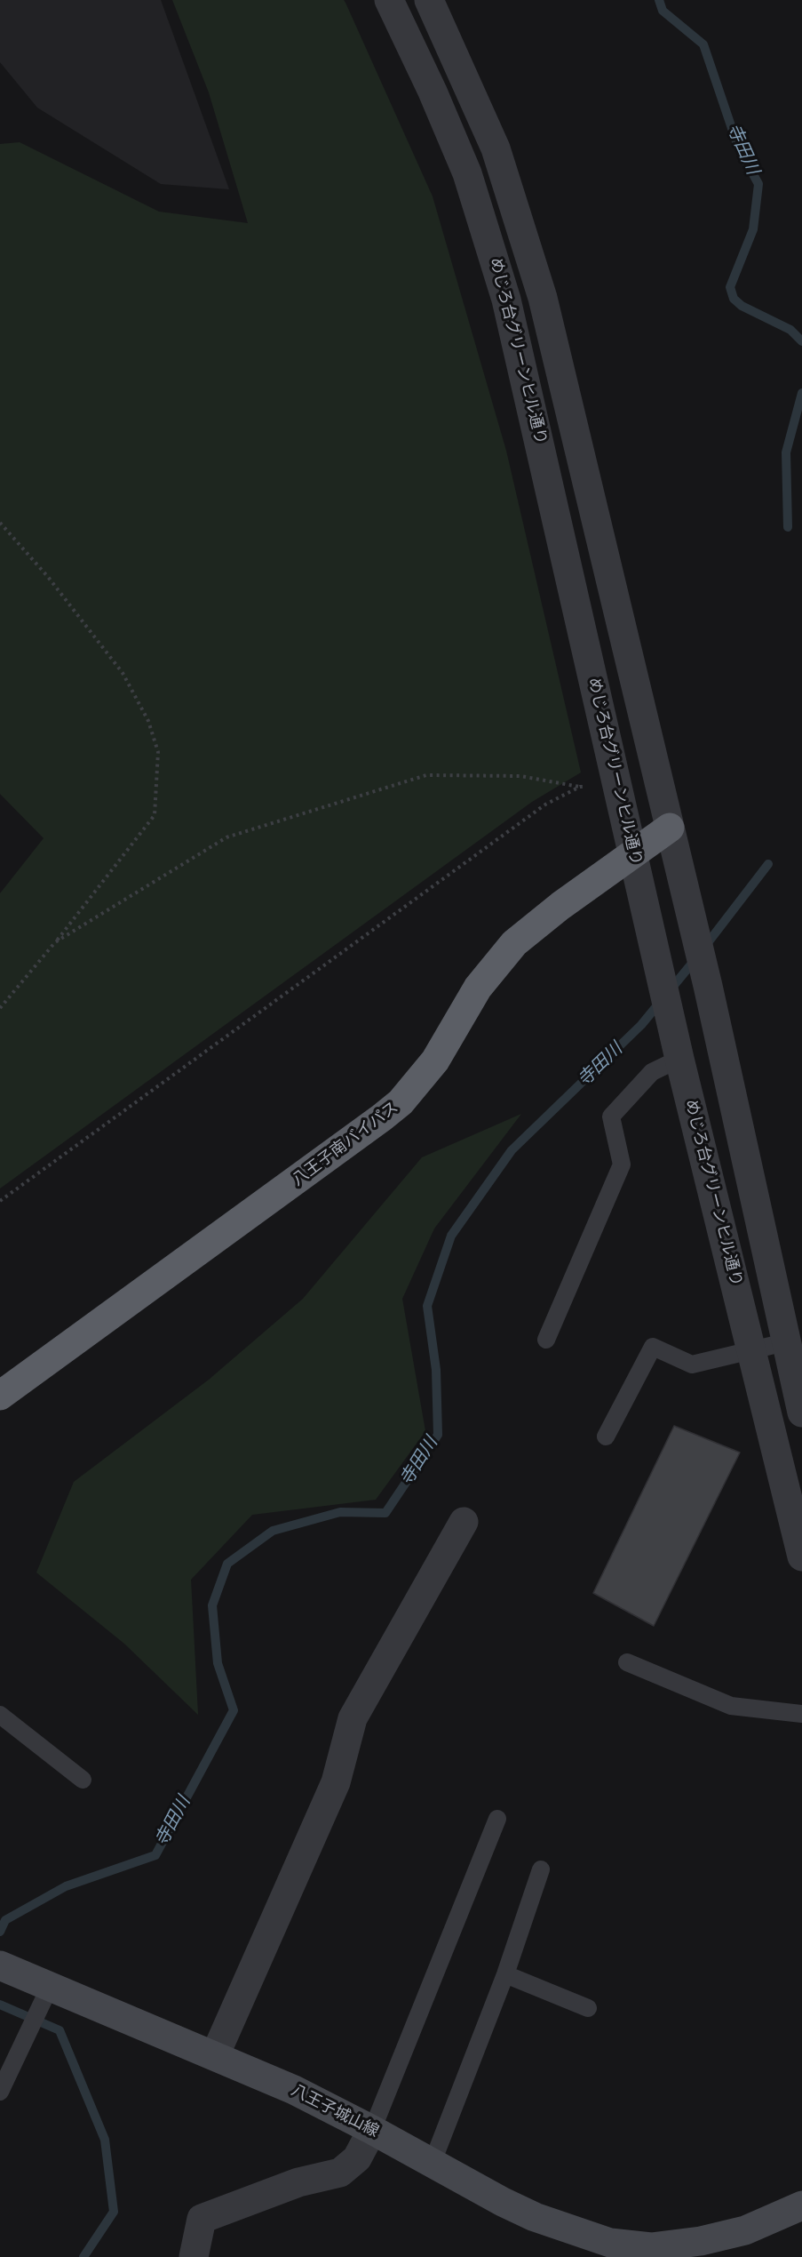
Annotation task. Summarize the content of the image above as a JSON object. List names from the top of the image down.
{
  "streets": {
    "highway": ["八王子南バイパス"],
    "main road": ["八王子城山線"],
    "street": ["めじろ台グリーンヒル通り"]
  },
  "crossings": [
    ["めじろ台グリーンヒル通り", "八王子南バイパス"]
  ],
  "water": ["寺田川"]
}
